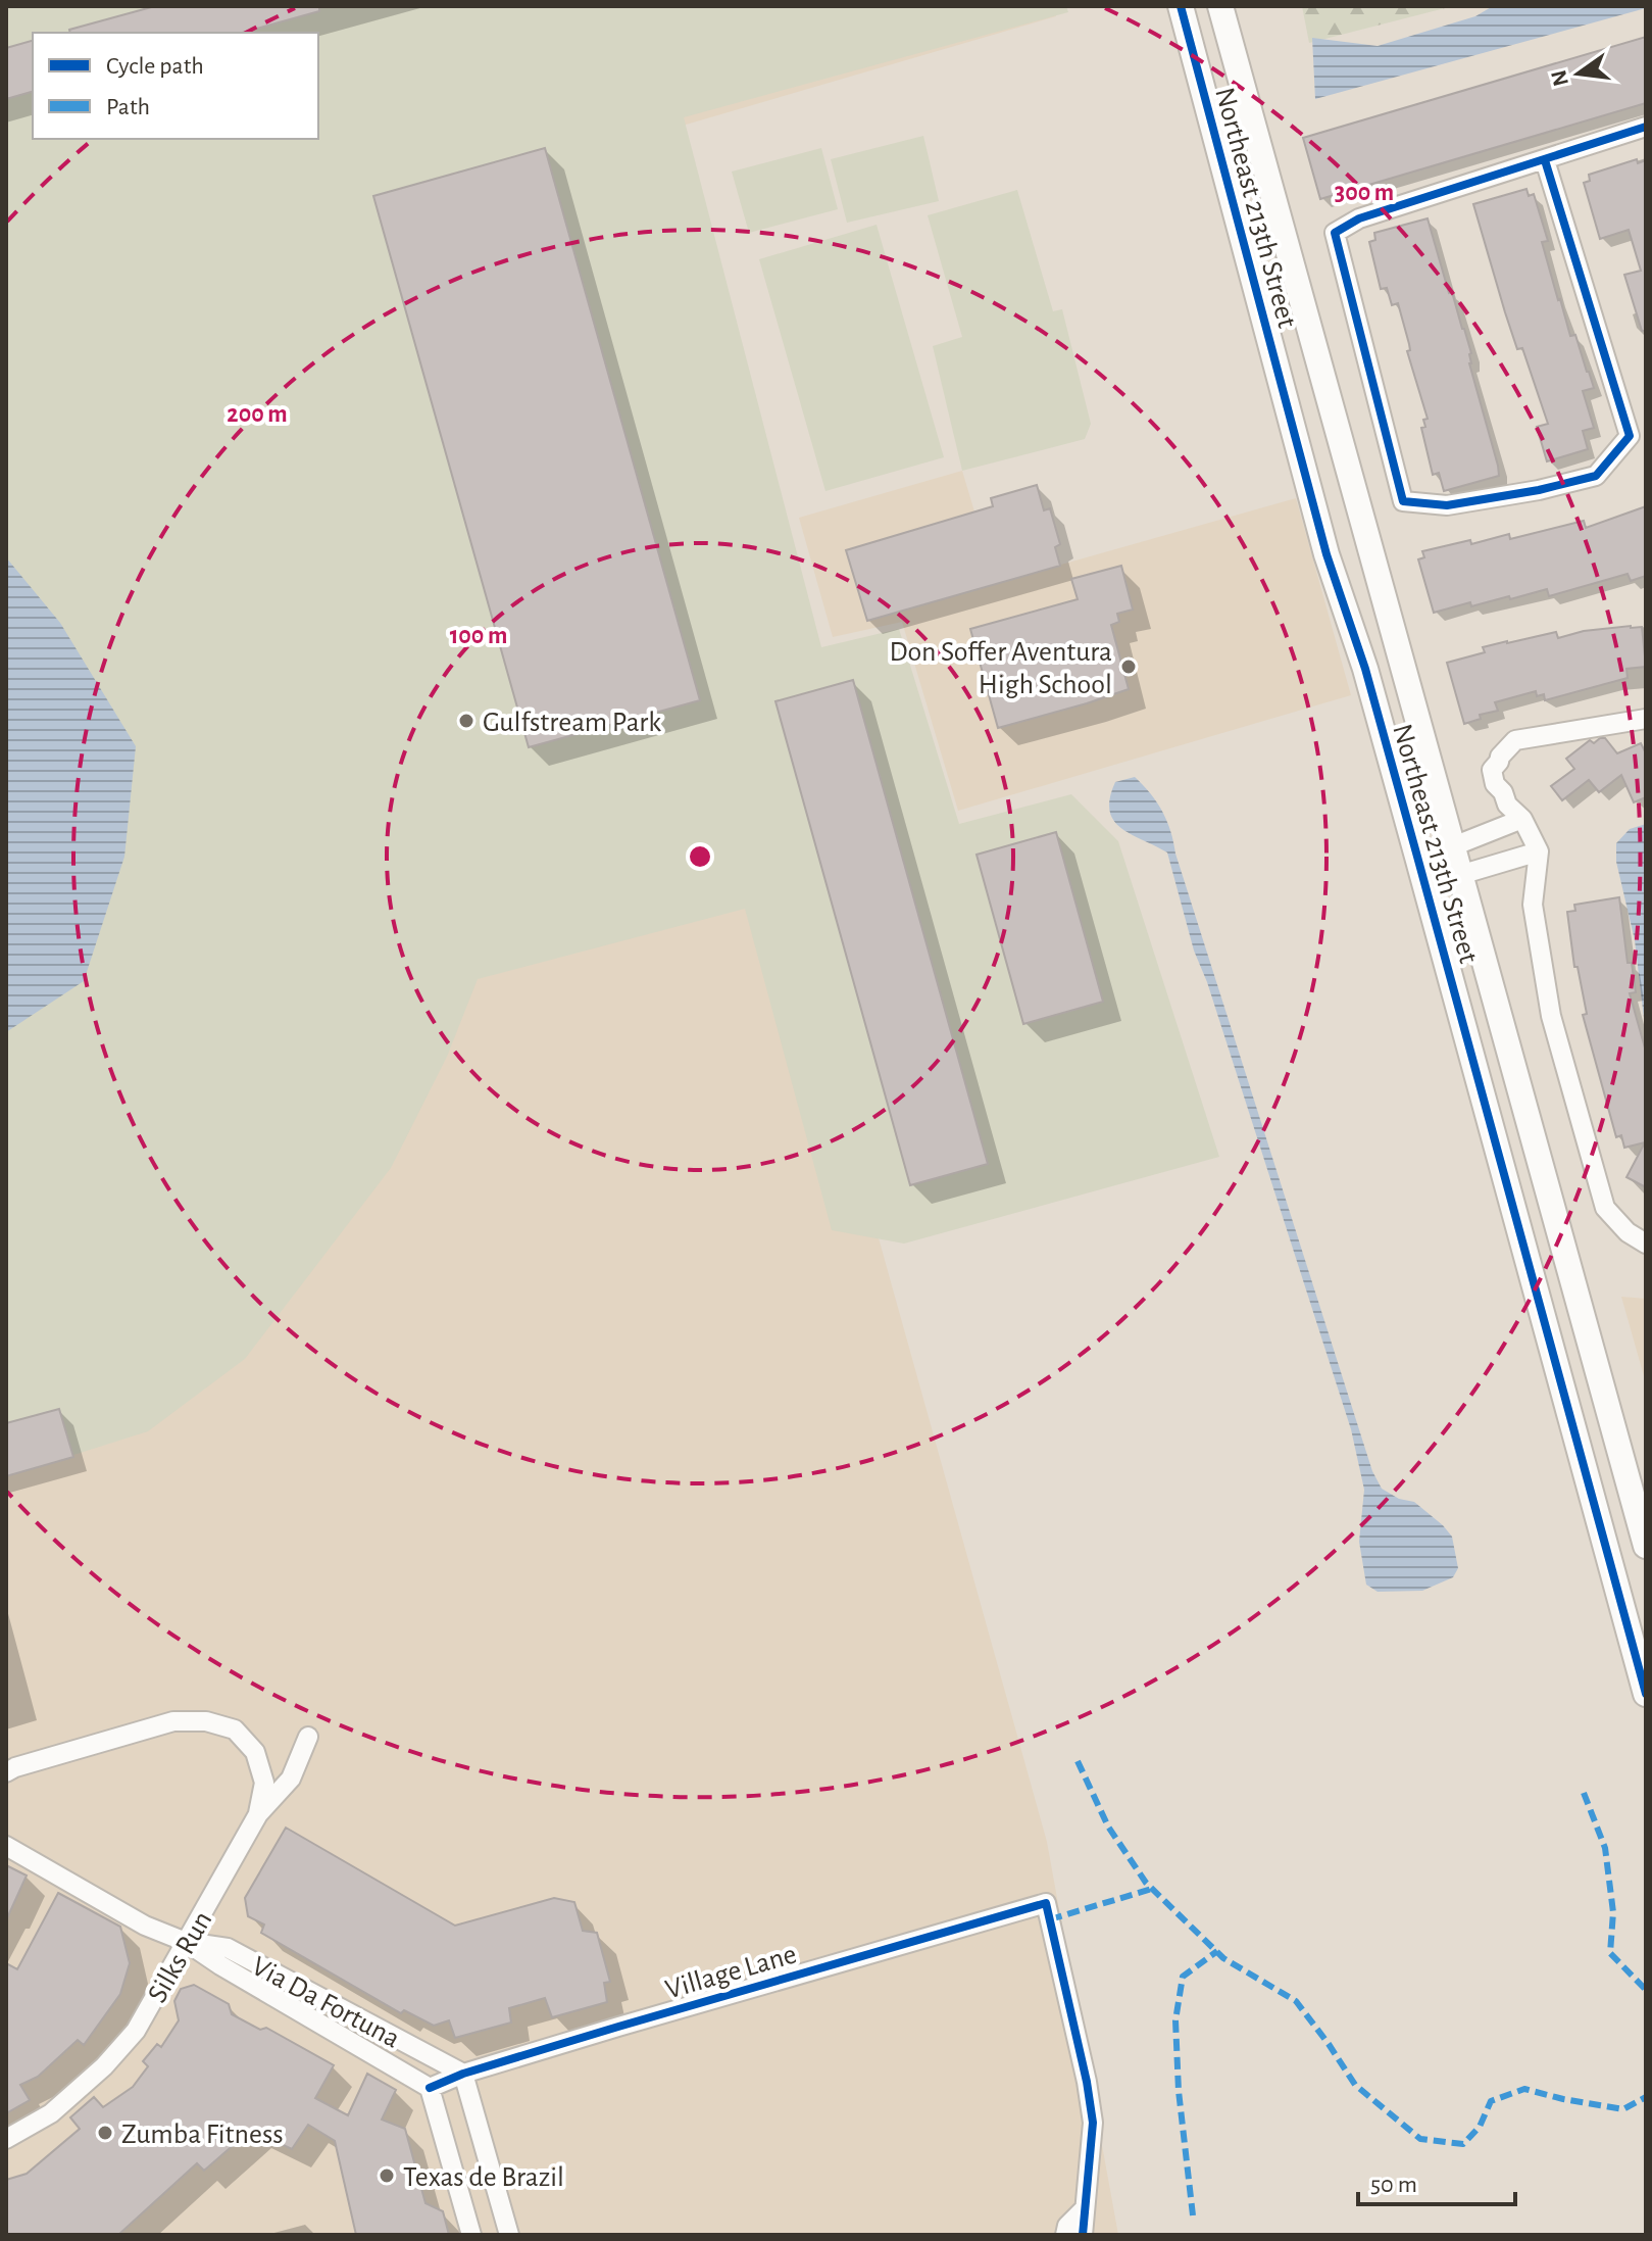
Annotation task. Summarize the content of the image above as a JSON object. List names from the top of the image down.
{
  "streets": {
    "street": [
      "Northeast 213th Street",
      "Silks Run",
      "Village Lane",
      "Via Da Fortuna"
    ]
  },
  "crossings": [
    ["Silks Run", "Via Da Fortuna"],
    ["Village Lane", "Via Da Fortuna"]
  ],
  "places": [
    "Don Soffer Aventura High School",
    "Gulfstream Park",
    "Zumba Fitness",
    "Texas de Brazil"
  ],
  "legend": ["Cycle path", "Path"],
  "scale_bar": "50 m",
  "north": "left",
  "rings": ["300 m", "200 m", "100 m"]
}
